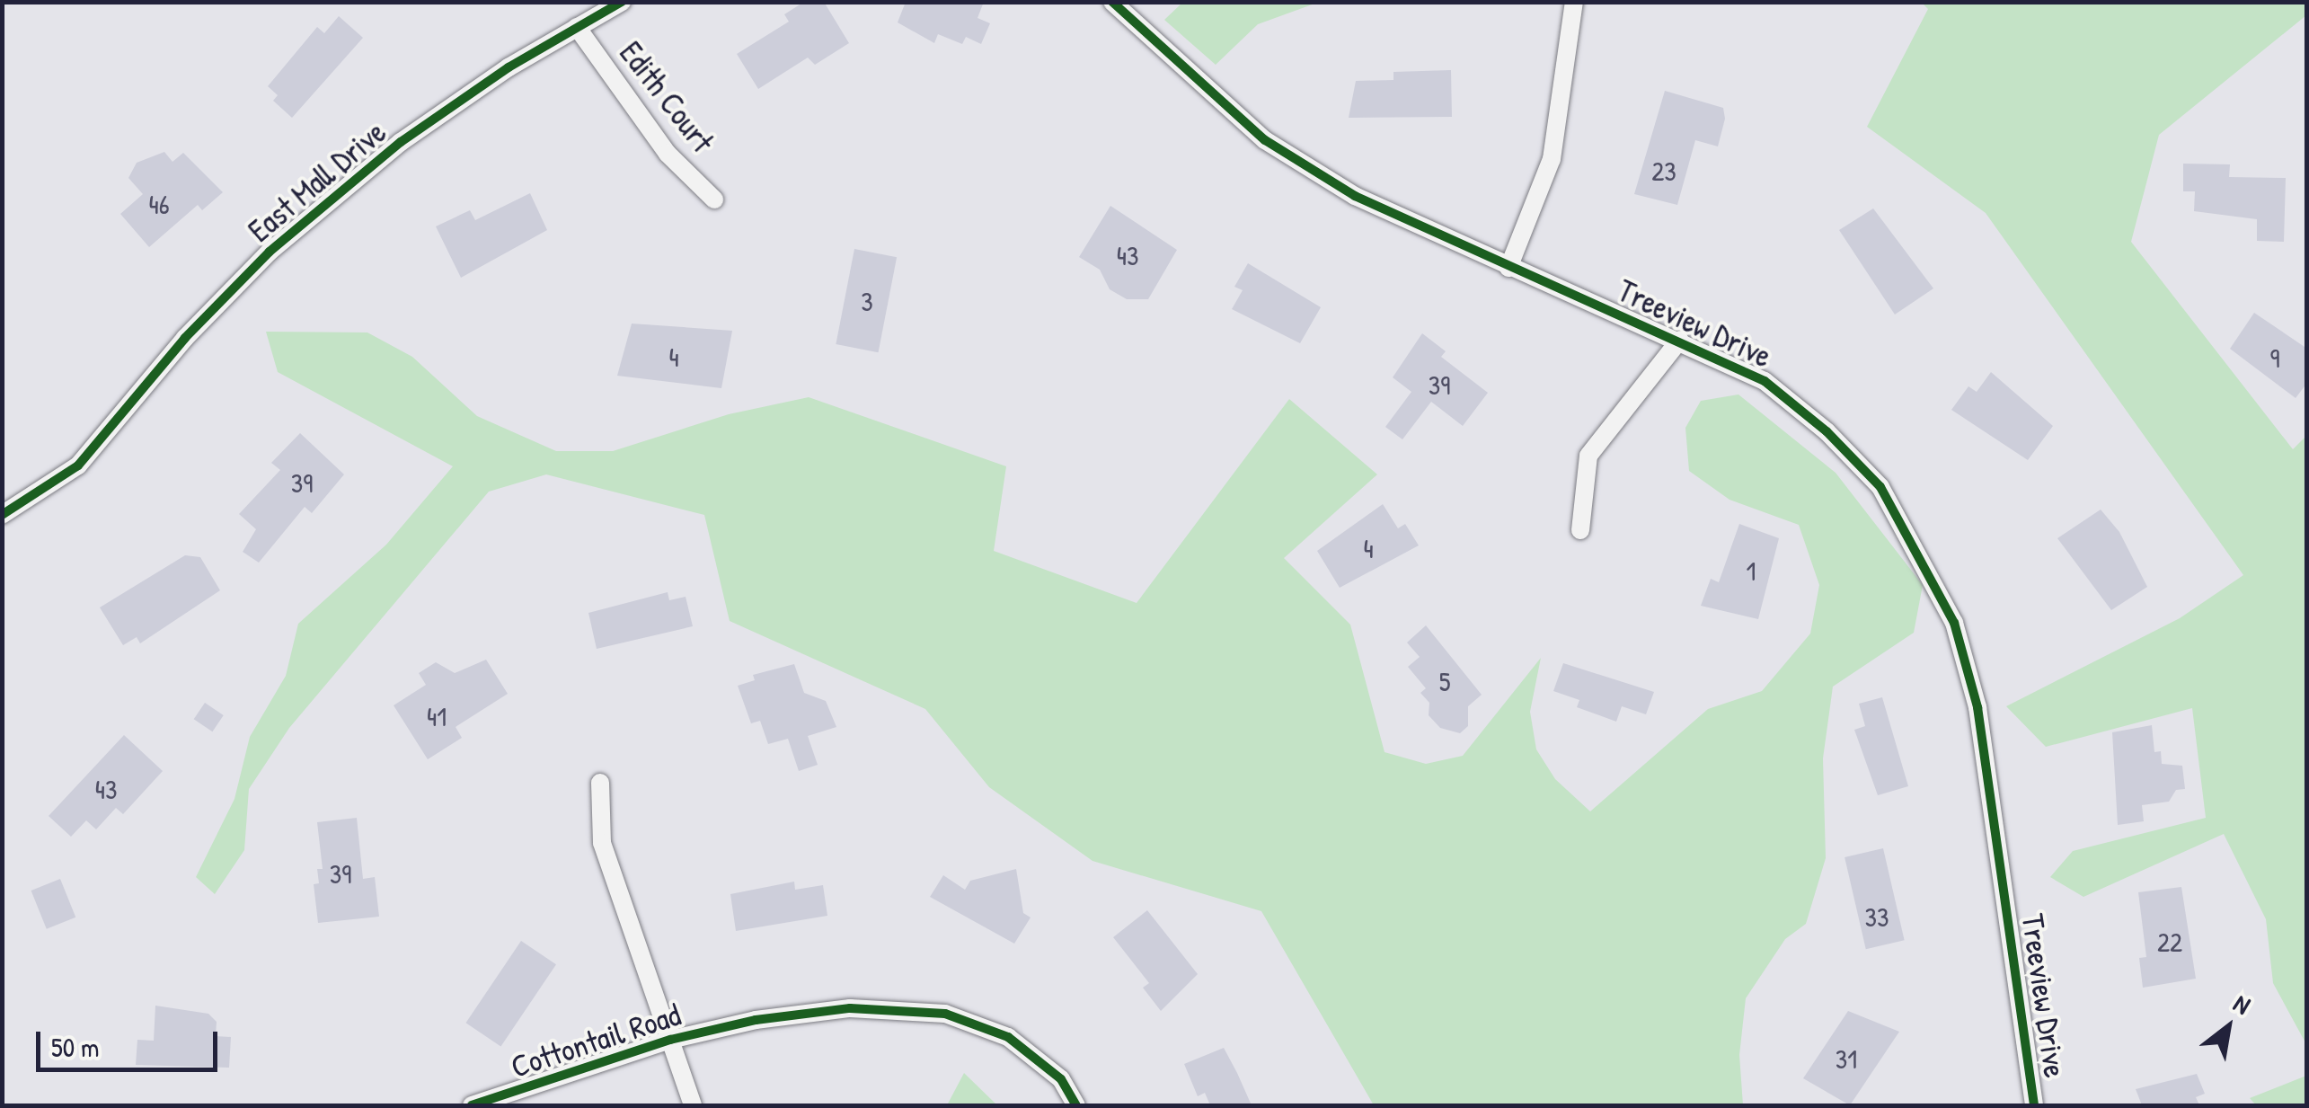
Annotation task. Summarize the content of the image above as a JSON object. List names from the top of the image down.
{
  "streets": {
    "street": [
      "Edith Court",
      "East Mall Drive",
      "Treeview Drive",
      "Cottontail Road"
    ]
  },
  "crossings": [
    ["Edith Court", "East Mall Drive"]
  ],
  "house_numbers": [
    "23",
    "46",
    "43",
    "3",
    "4",
    "9",
    "39",
    "39",
    "4",
    "1",
    "5",
    "41",
    "43",
    "39",
    "33",
    "22",
    "31"
  ],
  "scale_bar": "50 m",
  "north": "top right"
}
